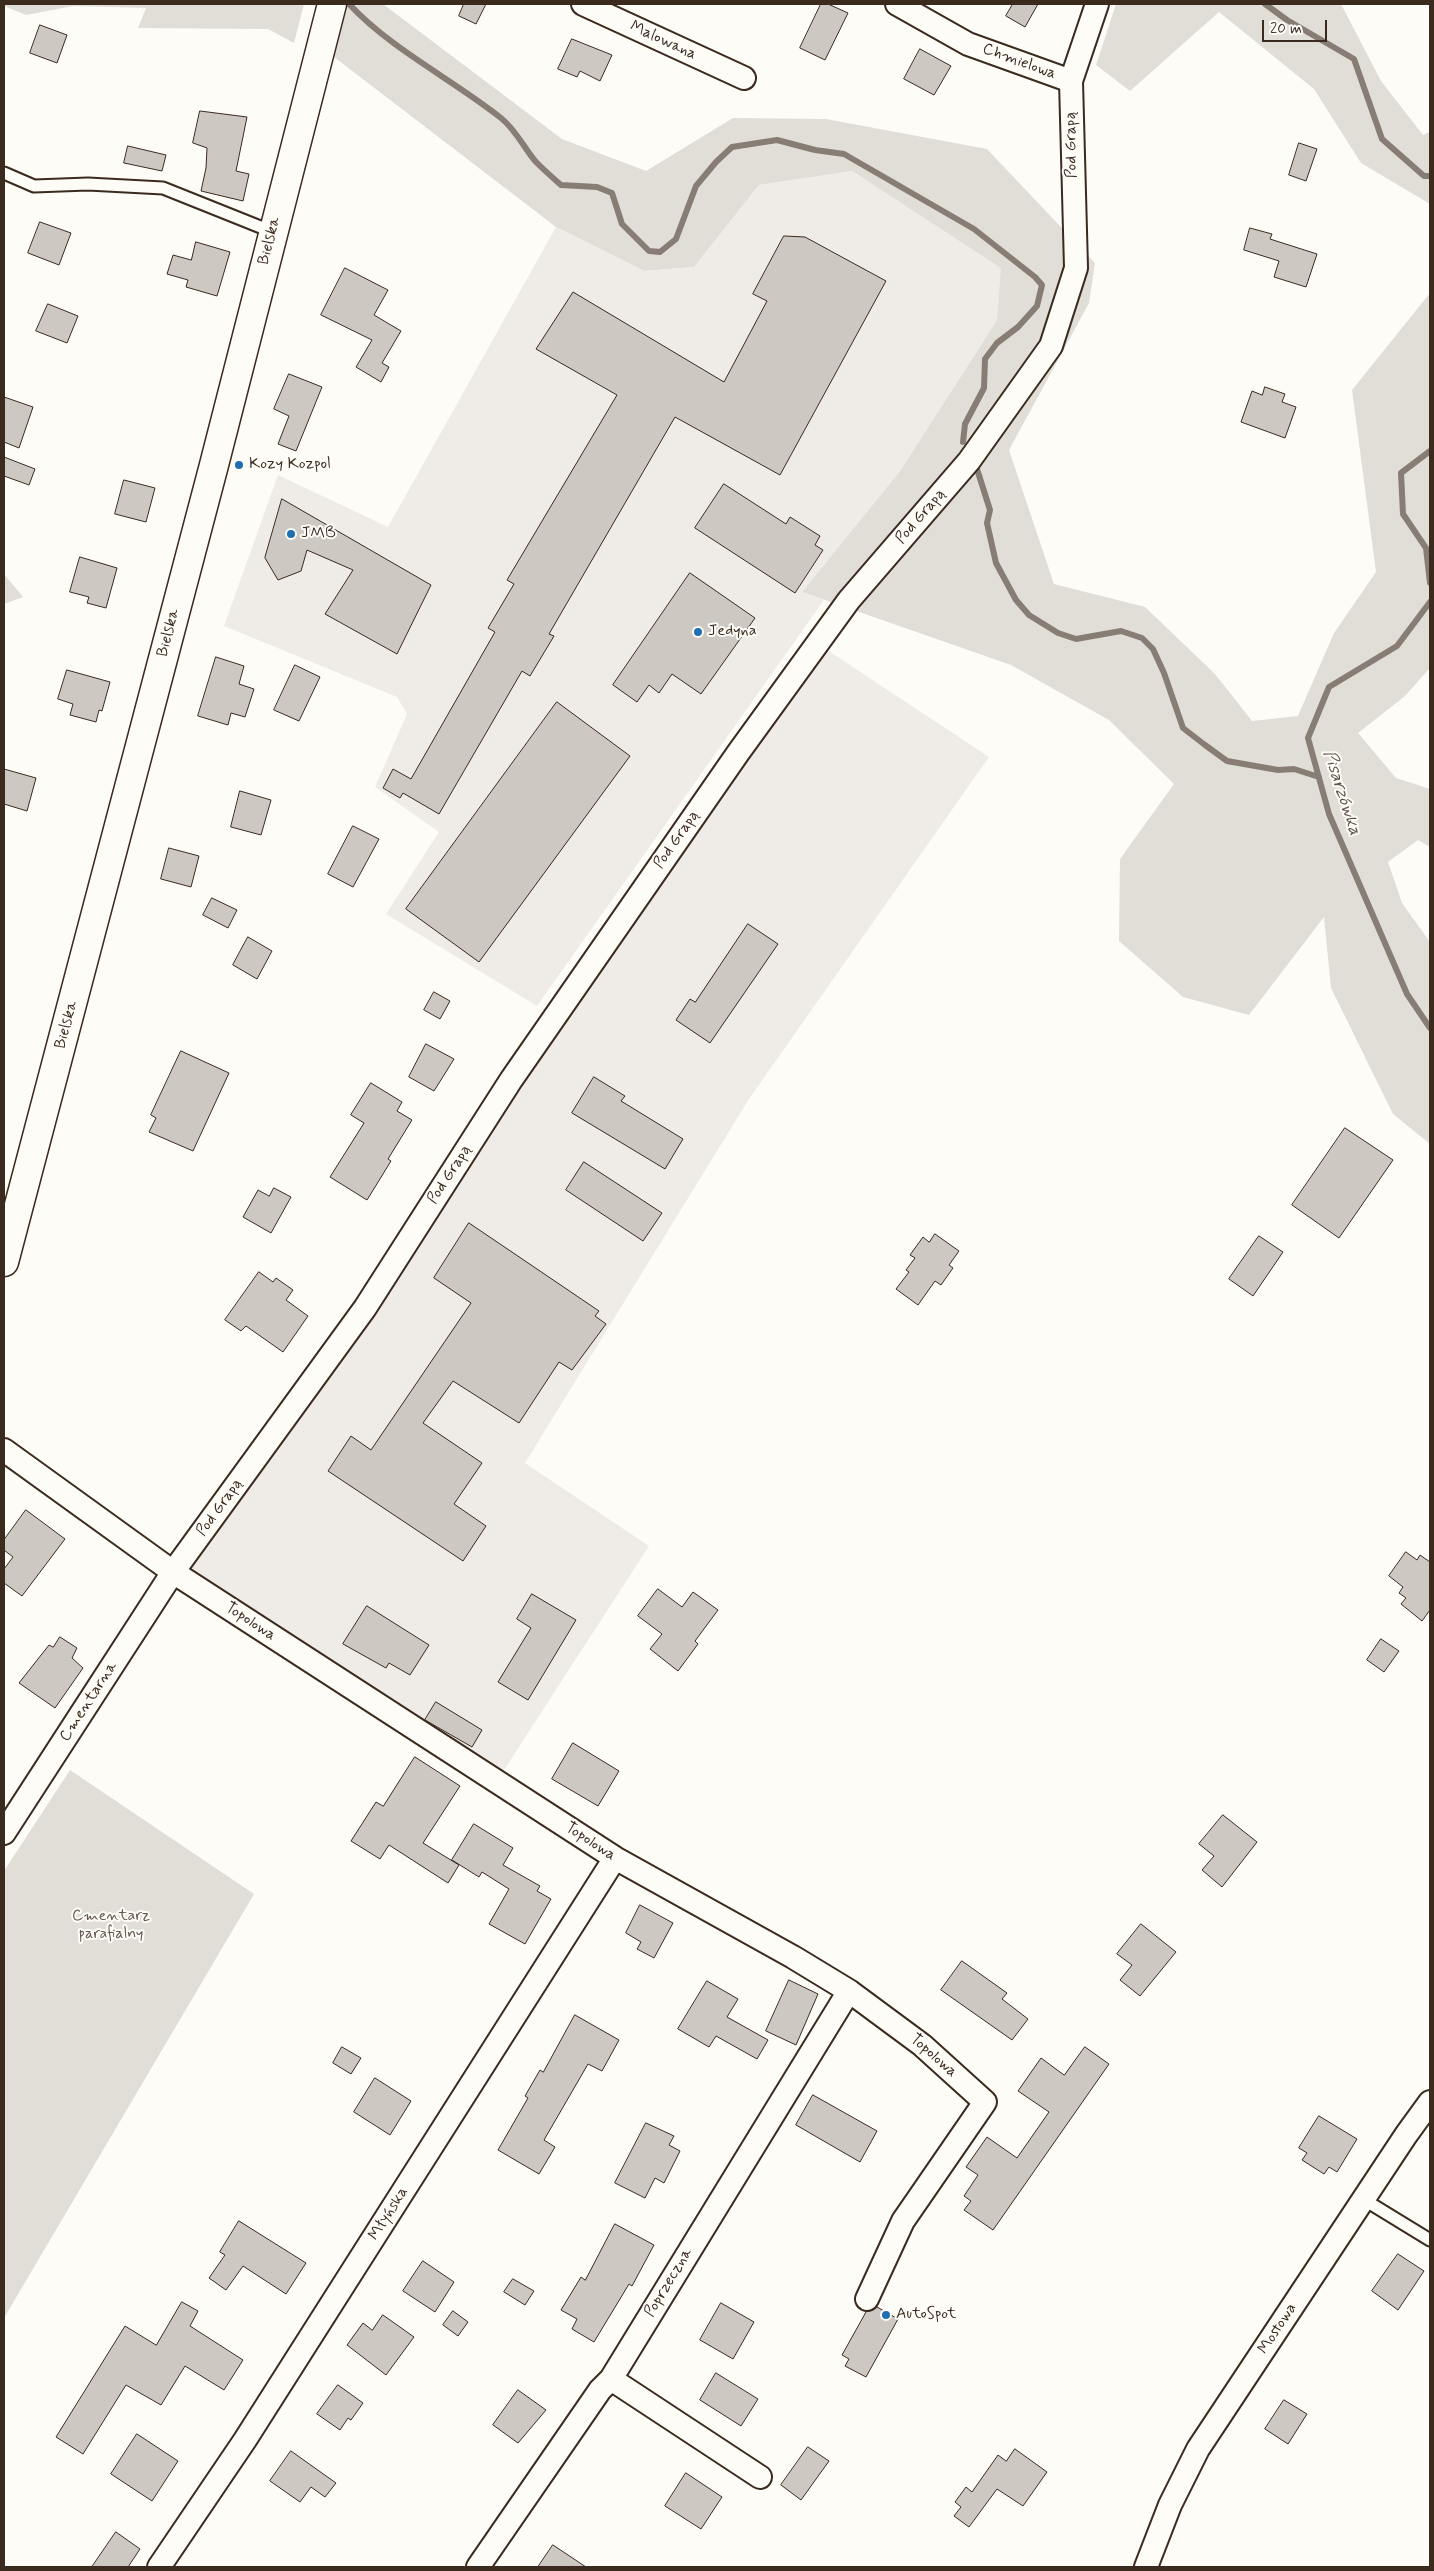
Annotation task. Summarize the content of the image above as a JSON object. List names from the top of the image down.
{
  "streets": {
    "main road": ["Bielska"],
    "street": [
      "Malowana",
      "Chmielowa",
      "Pod Grapą",
      "Topolowa",
      "Cmentarna",
      "Młyńska",
      "Poprzeczna",
      "Mostowa"
    ]
  },
  "crossings": [
    ["Chmielowa", "Pod Grapą"],
    ["Pod Grapą", "Topolowa"],
    ["Pod Grapą", "Cmentarna"],
    ["Topolowa", "Cmentarna"],
    ["Topolowa", "Młyńska"],
    ["Topolowa", "Poprzeczna"]
  ],
  "water": ["Pisarzówka"],
  "parks": ["Cmentarz parafialny"],
  "places": [
    "Kozy Kozpol",
    "JMB",
    "Jedyna",
    "AutoSpot"
  ],
  "scale_bar": "20 m"
}
